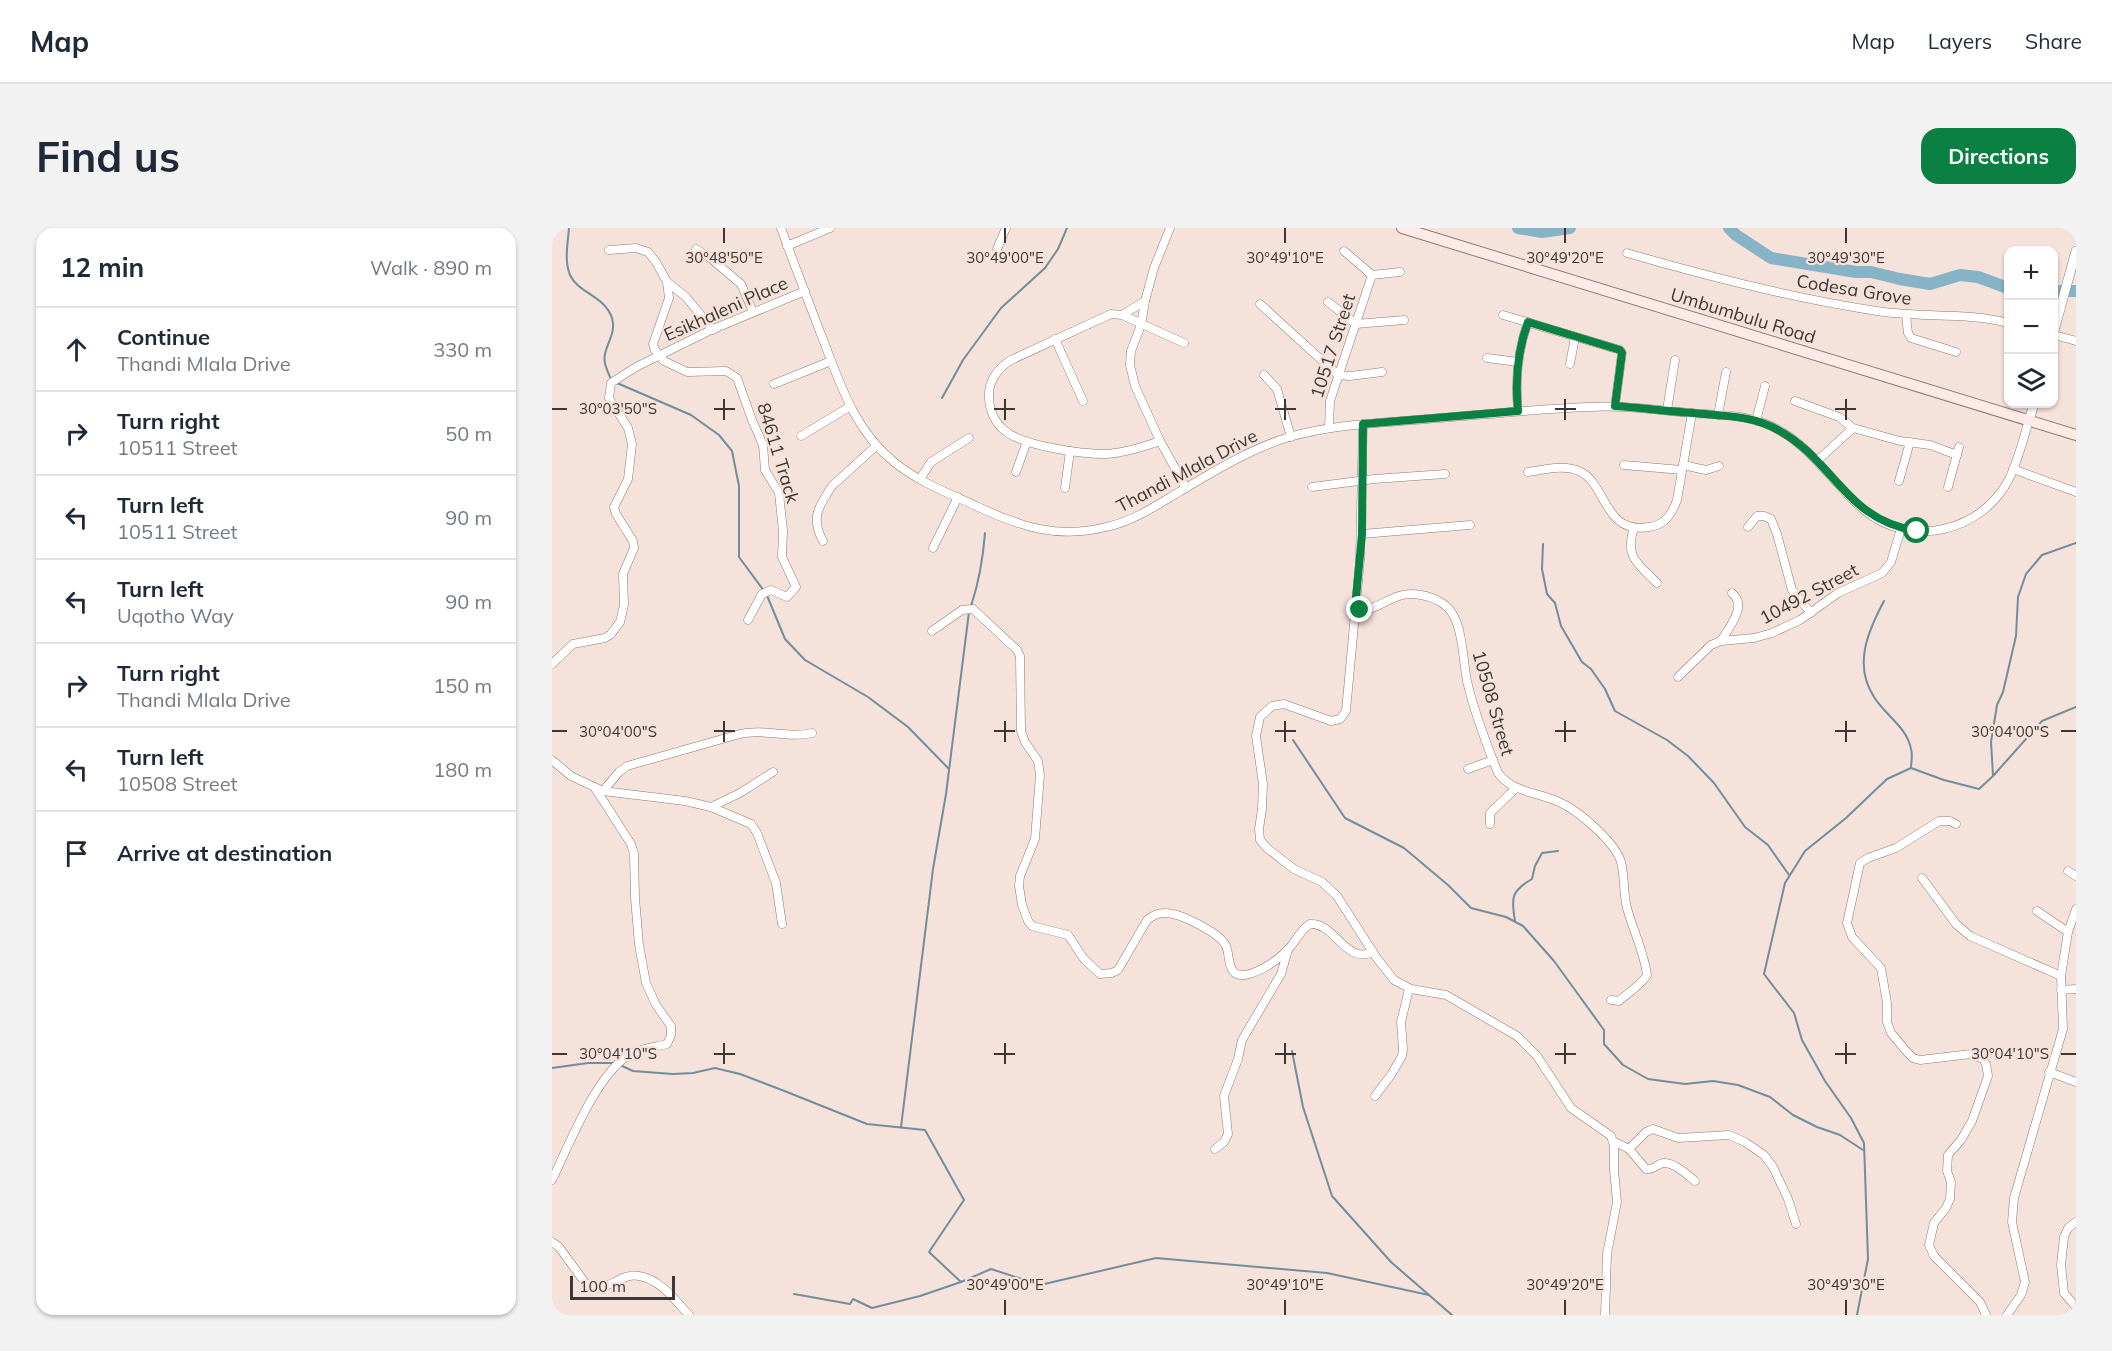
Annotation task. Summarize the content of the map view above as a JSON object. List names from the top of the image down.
{
  "streets": {
    "main road": ["Umbumbulu Road"],
    "street": [
      "Codesa Grove",
      "Esikhaleni Place",
      "10517 Street",
      "84611 Track",
      "Thandi Mlala Drive",
      "10492 Street",
      "10508 Street"
    ]
  },
  "crossings": [
    ["Esikhaleni Place", "84611 Track"],
    ["Esikhaleni Place", "Thandi Mlala Drive"],
    ["Umbumbulu Road", "Thandi Mlala Drive"],
    ["10517 Street", "Thandi Mlala Drive"],
    ["Thandi Mlala Drive", "10492 Street"]
  ],
  "scale_bar": "100 m",
  "page": {
    "header": "Map",
    "nav": ["Map", "Layers", "Share"],
    "buttons": "Directions",
    "title": "Find us",
    "heading": ["12 min", "Walk · 890 m"],
    "map_buttons": ["+", "−"],
    "list": [
      ["Continue", "Thandi Mlala Drive", "330 m"],
      ["Turn right", "10511 Street", "50 m"],
      ["Turn left", "10511 Street", "90 m"],
      ["Turn left", "Uqotho Way", "90 m"],
      ["Turn right", "Thandi Mlala Drive", "150 m"],
      ["Turn left", "10508 Street", "180 m"],
      "Arrive at destination"
    ],
    "scale": "100 m"
  },
  "coordinates": [
    "30°48'50\"E",
    "30°49'00\"E",
    "30°49'10\"E",
    "30°49'20\"E",
    "30°49'30\"E",
    "30°03'50\"S",
    "30°04'00\"S",
    "30°04'10\"S"
  ]
}
